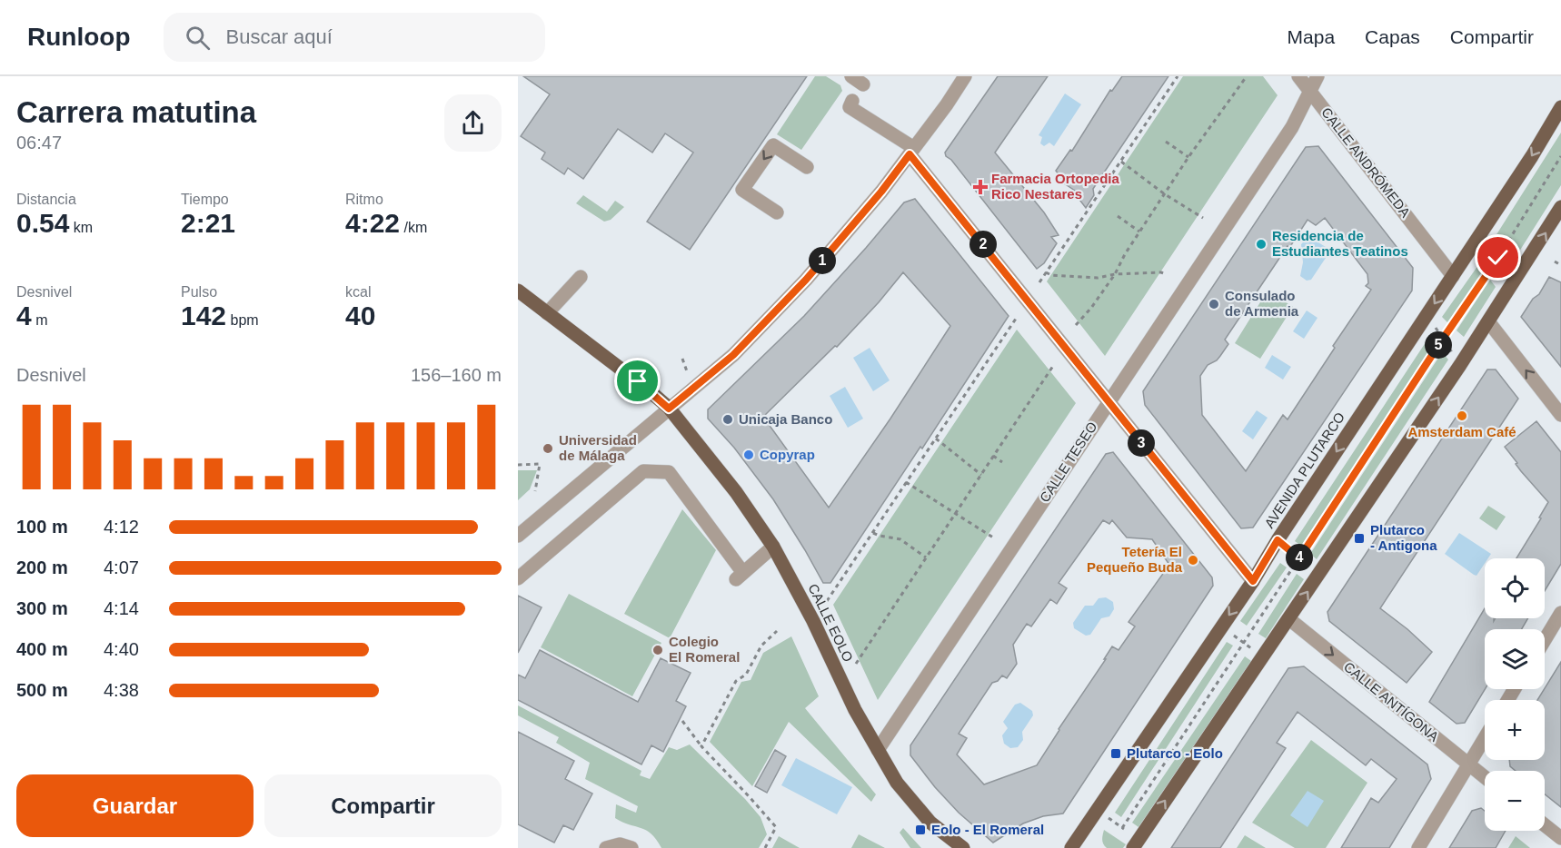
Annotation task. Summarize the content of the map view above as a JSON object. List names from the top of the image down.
{
  "streets": {
    "main road": ["AVENIDA PLUTARCO", "CALLE EOLO"],
    "street": ["CALLE ANDRÓMEDA", "CALLE TESEO", "CALLE ANTÍGONA"]
  },
  "crossings": [
    ["CALLE ANDRÓMEDA", "CALLE TESEO"],
    ["CALLE ANDRÓMEDA", "AVENIDA PLUTARCO"],
    ["CALLE TESEO", "CALLE EOLO"]
  ],
  "one_way": ["CALLE ANTÍGONA"],
  "places": {
    "health": ["Farmacia Ortopedia Rico Nestares"],
    "other": [
      "Residencia de Estudiantes Teatinos",
      "Consulado de Armenia",
      "Amsterdam Café",
      "Unicaja Banco",
      "Universidad de Málaga",
      "Copyrap",
      "Tetería El Pequeño Buda",
      "Colegio El Romeral"
    ],
    "transit": ["Plutarco - Antigona", "Plutarco - Eolo", "Eolo - El Romeral"]
  },
  "page": {
    "header": "Runloop",
    "search": "Buscar aquí",
    "nav": ["Mapa", "Capas", "Compartir"],
    "heading": ["Carrera matutina", "06:47"],
    "stats": [
      ["Distancia", "0.54 km"],
      ["Tiempo", "2:21"],
      ["Ritmo", "4:22 /km"],
      ["Desnivel", "4 m"],
      ["Pulso", "142 bpm"],
      ["kcal", "40"]
    ],
    "pins": [
      "2",
      "1",
      "5",
      "3",
      "4"
    ],
    "chart": ["Desnivel", "156–160 m"],
    "list": [
      {
        "name": "100 m",
        "note": "4:12"
      },
      {
        "name": "200 m",
        "note": "4:07"
      },
      {
        "name": "300 m",
        "note": "4:14"
      },
      {
        "name": "400 m",
        "note": "4:40"
      },
      {
        "name": "500 m",
        "note": "4:38"
      }
    ],
    "map_buttons": ["+", "−"],
    "buttons": ["Guardar", "Compartir"]
  }
}
